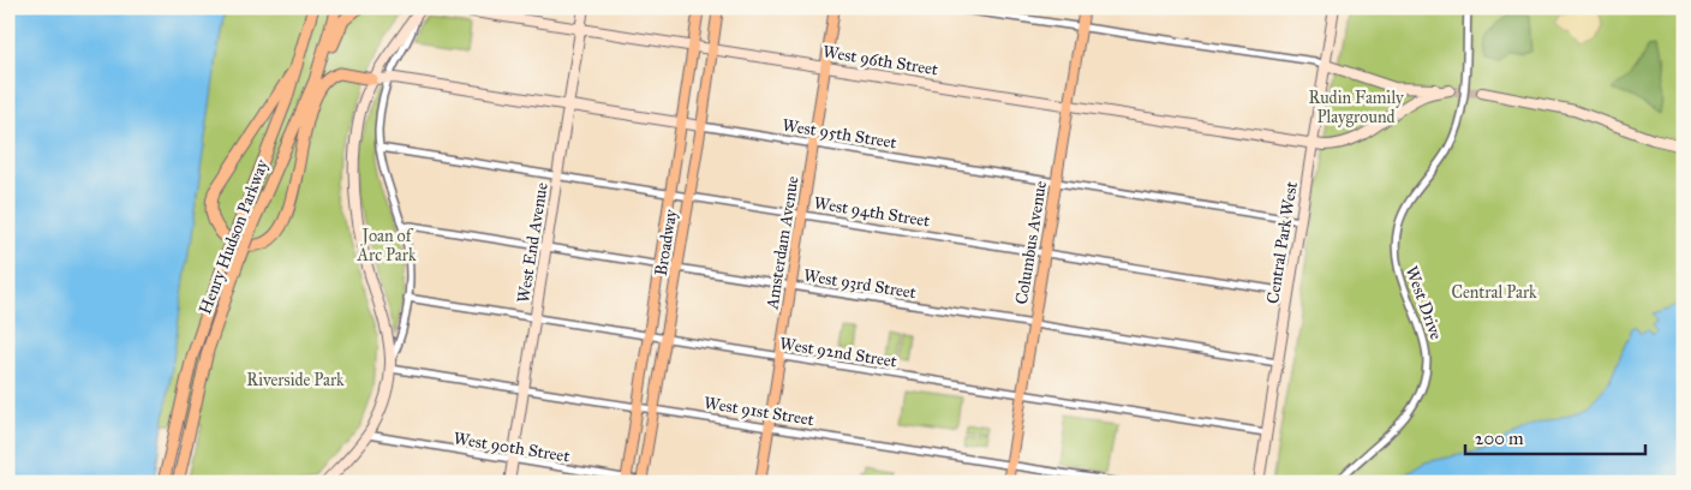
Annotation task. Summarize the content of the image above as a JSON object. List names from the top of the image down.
{
  "streets": {
    "highway": ["Henry Hudson Parkway"],
    "main road": [
      "West 96th Street",
      "West 95th Street",
      "West End Avenue",
      "Broadway",
      "Amsterdam Avenue",
      "Columbus Avenue",
      "Central Park West"
    ],
    "street": [
      "West 94th Street",
      "West 93rd Street",
      "West Drive",
      "West 92nd Street",
      "West 91st Street",
      "West 90th Street"
    ]
  },
  "crossings": [
    ["West 96th Street", "West End Avenue"],
    ["West 96th Street", "Broadway"],
    ["West 96th Street", "Amsterdam Avenue"],
    ["West 96th Street", "Columbus Avenue"],
    ["West 96th Street", "Central Park West"],
    ["West 95th Street", "West End Avenue"],
    ["West 95th Street", "Broadway"],
    ["West 95th Street", "Amsterdam Avenue"],
    ["West 95th Street", "Columbus Avenue"],
    ["West 95th Street", "Central Park West"],
    ["West 94th Street", "West End Avenue"],
    ["West 94th Street", "Broadway"],
    ["West 94th Street", "Amsterdam Avenue"],
    ["West 94th Street", "Columbus Avenue"],
    ["West 94th Street", "Central Park West"],
    ["West End Avenue", "West 93rd Street"],
    ["West End Avenue", "West 92nd Street"],
    ["West End Avenue", "West 91st Street"],
    ["West End Avenue", "West 90th Street"],
    ["Broadway", "West 93rd Street"],
    ["Broadway", "West 92nd Street"],
    ["Broadway", "West 91st Street"],
    ["Broadway", "West 90th Street"],
    ["Amsterdam Avenue", "West 93rd Street"],
    ["Amsterdam Avenue", "West 92nd Street"],
    ["Amsterdam Avenue", "West 91st Street"],
    ["Columbus Avenue", "West 93rd Street"],
    ["Columbus Avenue", "West 92nd Street"],
    ["Columbus Avenue", "West 91st Street"],
    ["Central Park West", "West 93rd Street"],
    ["Central Park West", "West 92nd Street"]
  ],
  "parks": [
    "Rudin Family Playground",
    "Joan of Arc Park",
    "Central Park",
    "Riverside Park"
  ],
  "scale_bar": "200 m"
}
